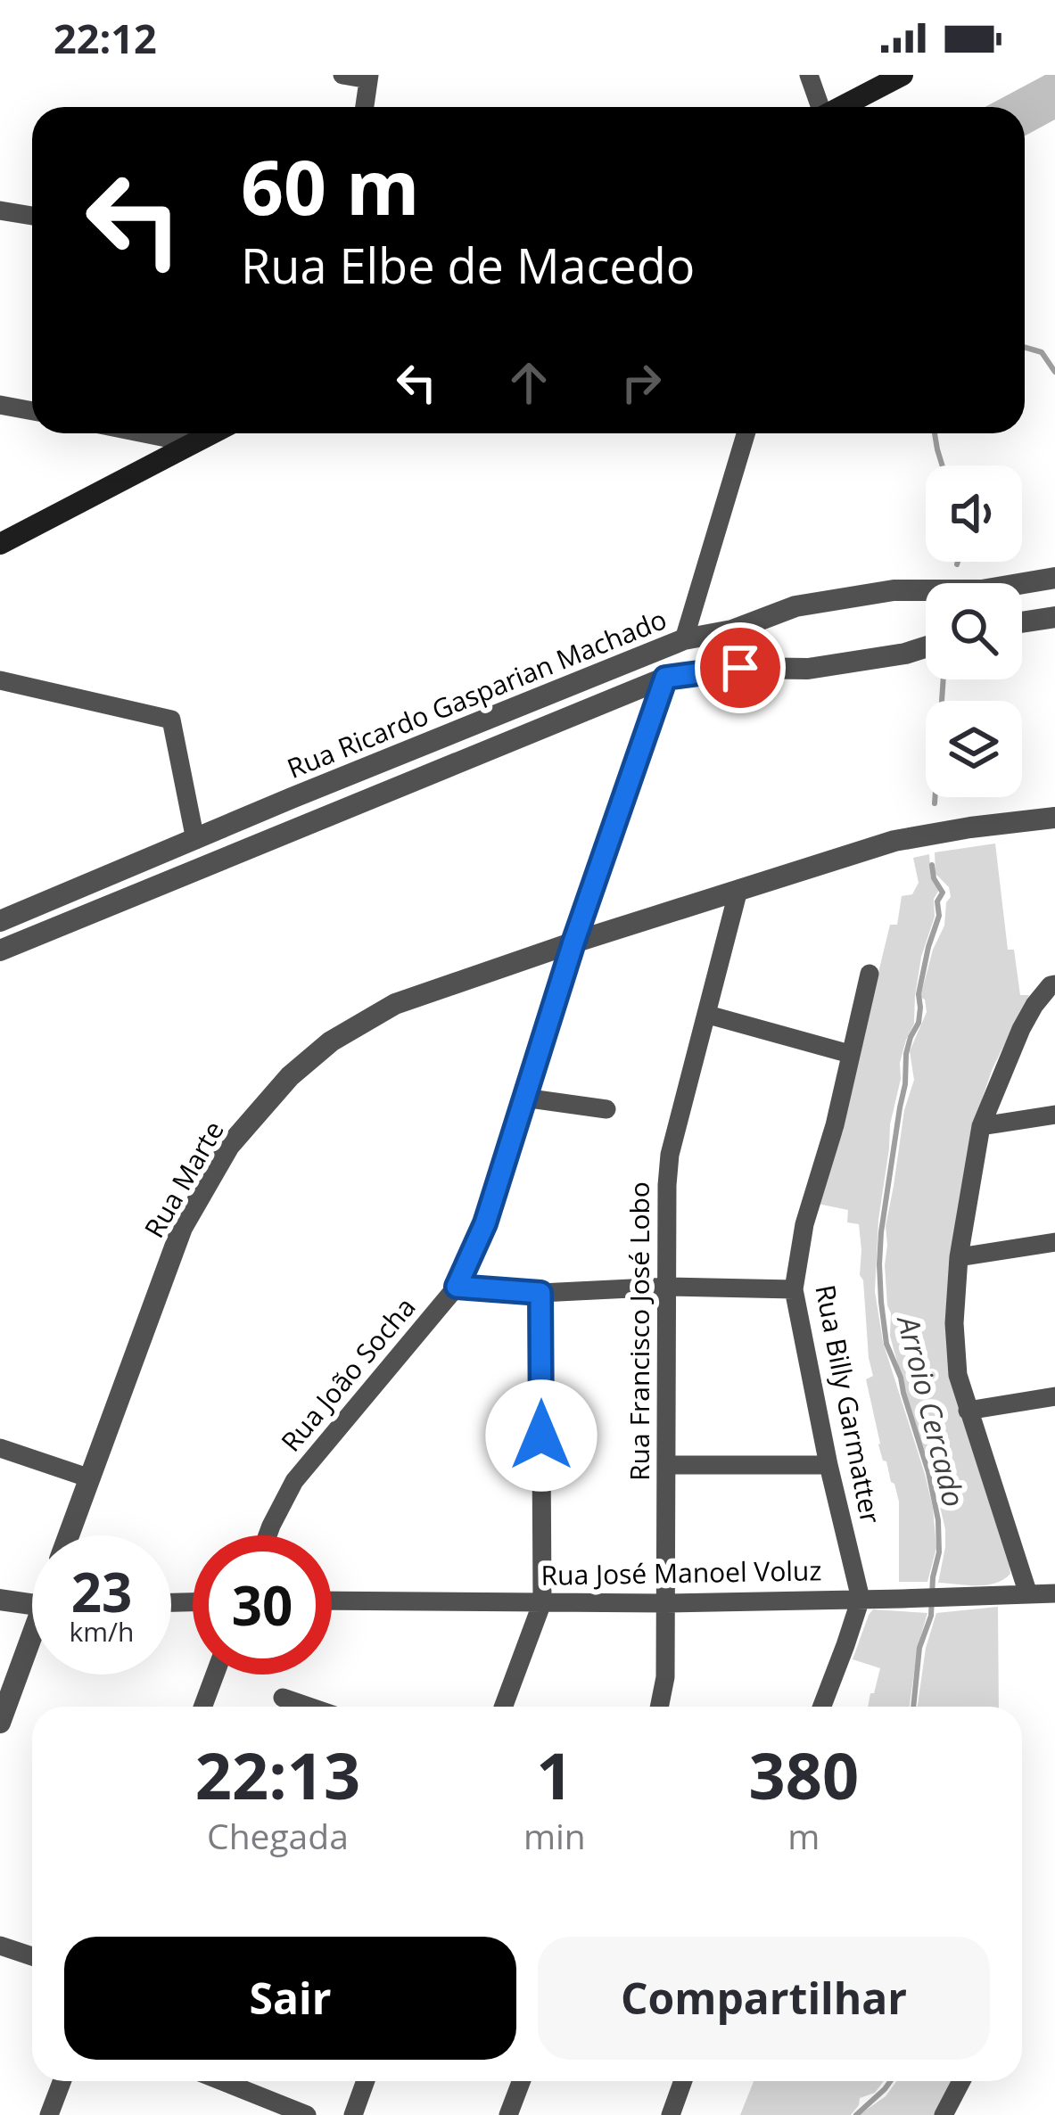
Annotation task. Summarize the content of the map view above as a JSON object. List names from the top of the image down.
{
  "streets": {
    "street": [
      "Rua Ricardo Gasparian Machado",
      "Rua Marte",
      "Rua Francisco José Lobo",
      "Rua João Socha",
      "Rua Billy Garmatter",
      "Rua José Manoel Voluz"
    ]
  },
  "crossings": [
    ["Rua Ricardo Gasparian Machado", "Rua João Socha"],
    ["Rua Marte", "Rua Francisco José Lobo"],
    ["Rua Marte", "Rua João Socha"],
    ["Rua Francisco José Lobo", "Rua José Manoel Voluz"],
    ["Rua Billy Garmatter", "Rua José Manoel Voluz"]
  ],
  "water": ["Arroio Cercado"],
  "page": {
    "status": "22:12",
    "turn": ["60 m", "Rua Elbe de Macedo"],
    "speed": "23 km/h",
    "limit": "30",
    "eta": [
      "22:13",
      "Chegada",
      "1",
      "min",
      "380",
      "m"
    ],
    "buttons": ["Sair", "Compartilhar"]
  }
}
